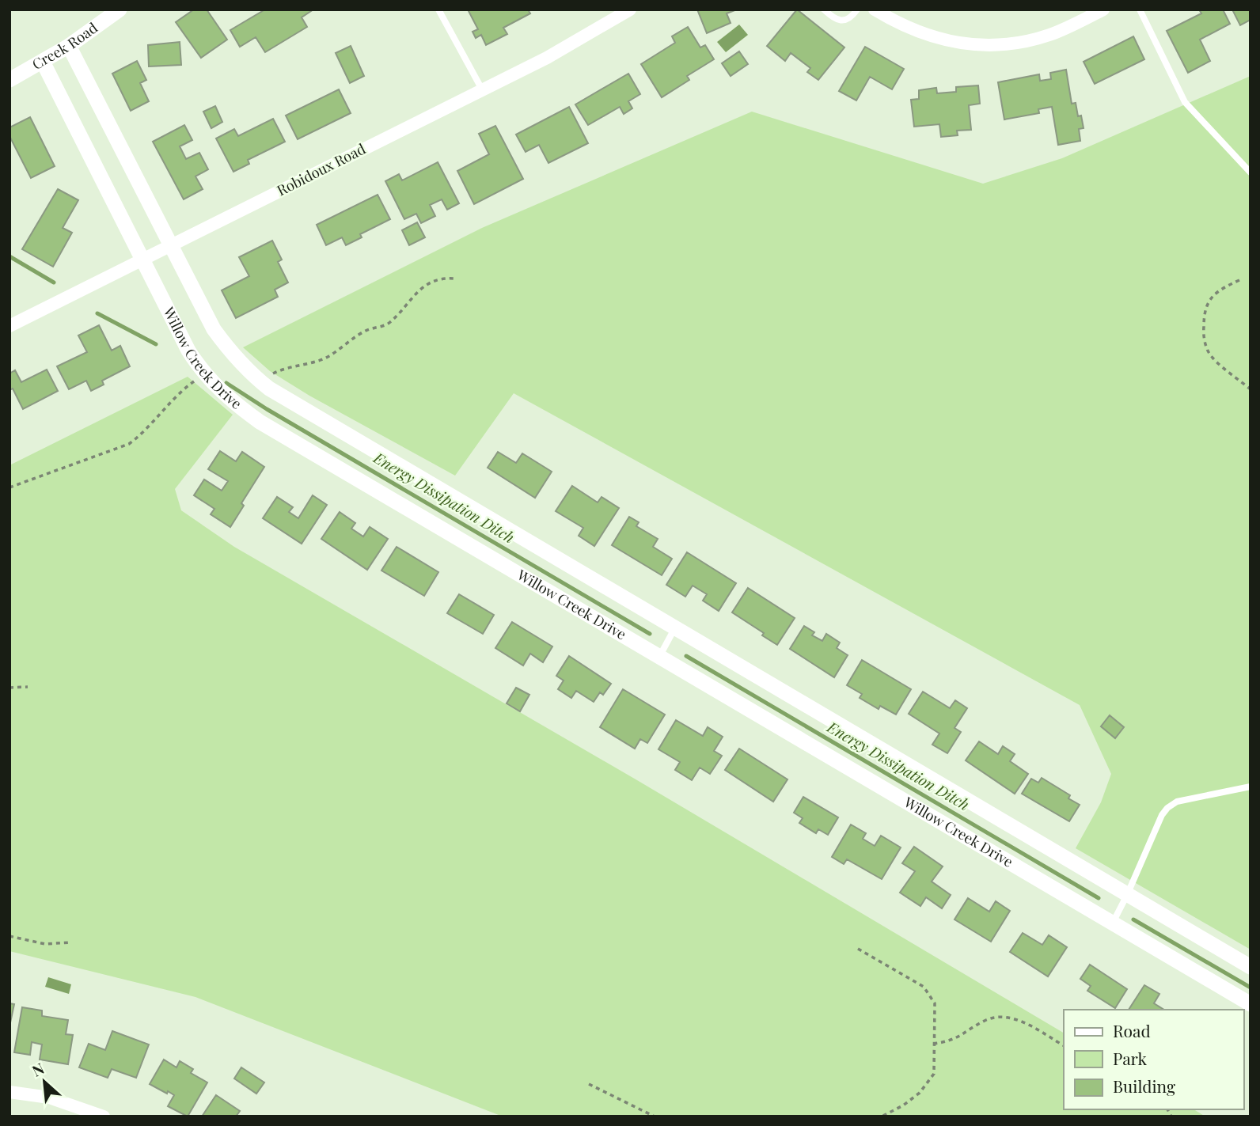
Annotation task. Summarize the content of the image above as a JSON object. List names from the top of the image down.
{
  "streets": {
    "street": ["Creek Road", "Robidoux Road", "Willow Creek Drive"]
  },
  "crossings": [
    ["Creek Road", "Willow Creek Drive"],
    ["Robidoux Road", "Willow Creek Drive"]
  ],
  "water": ["Energy Dissipation Ditch"],
  "legend": ["Road", "Park", "Building"],
  "north": "top left"
}
